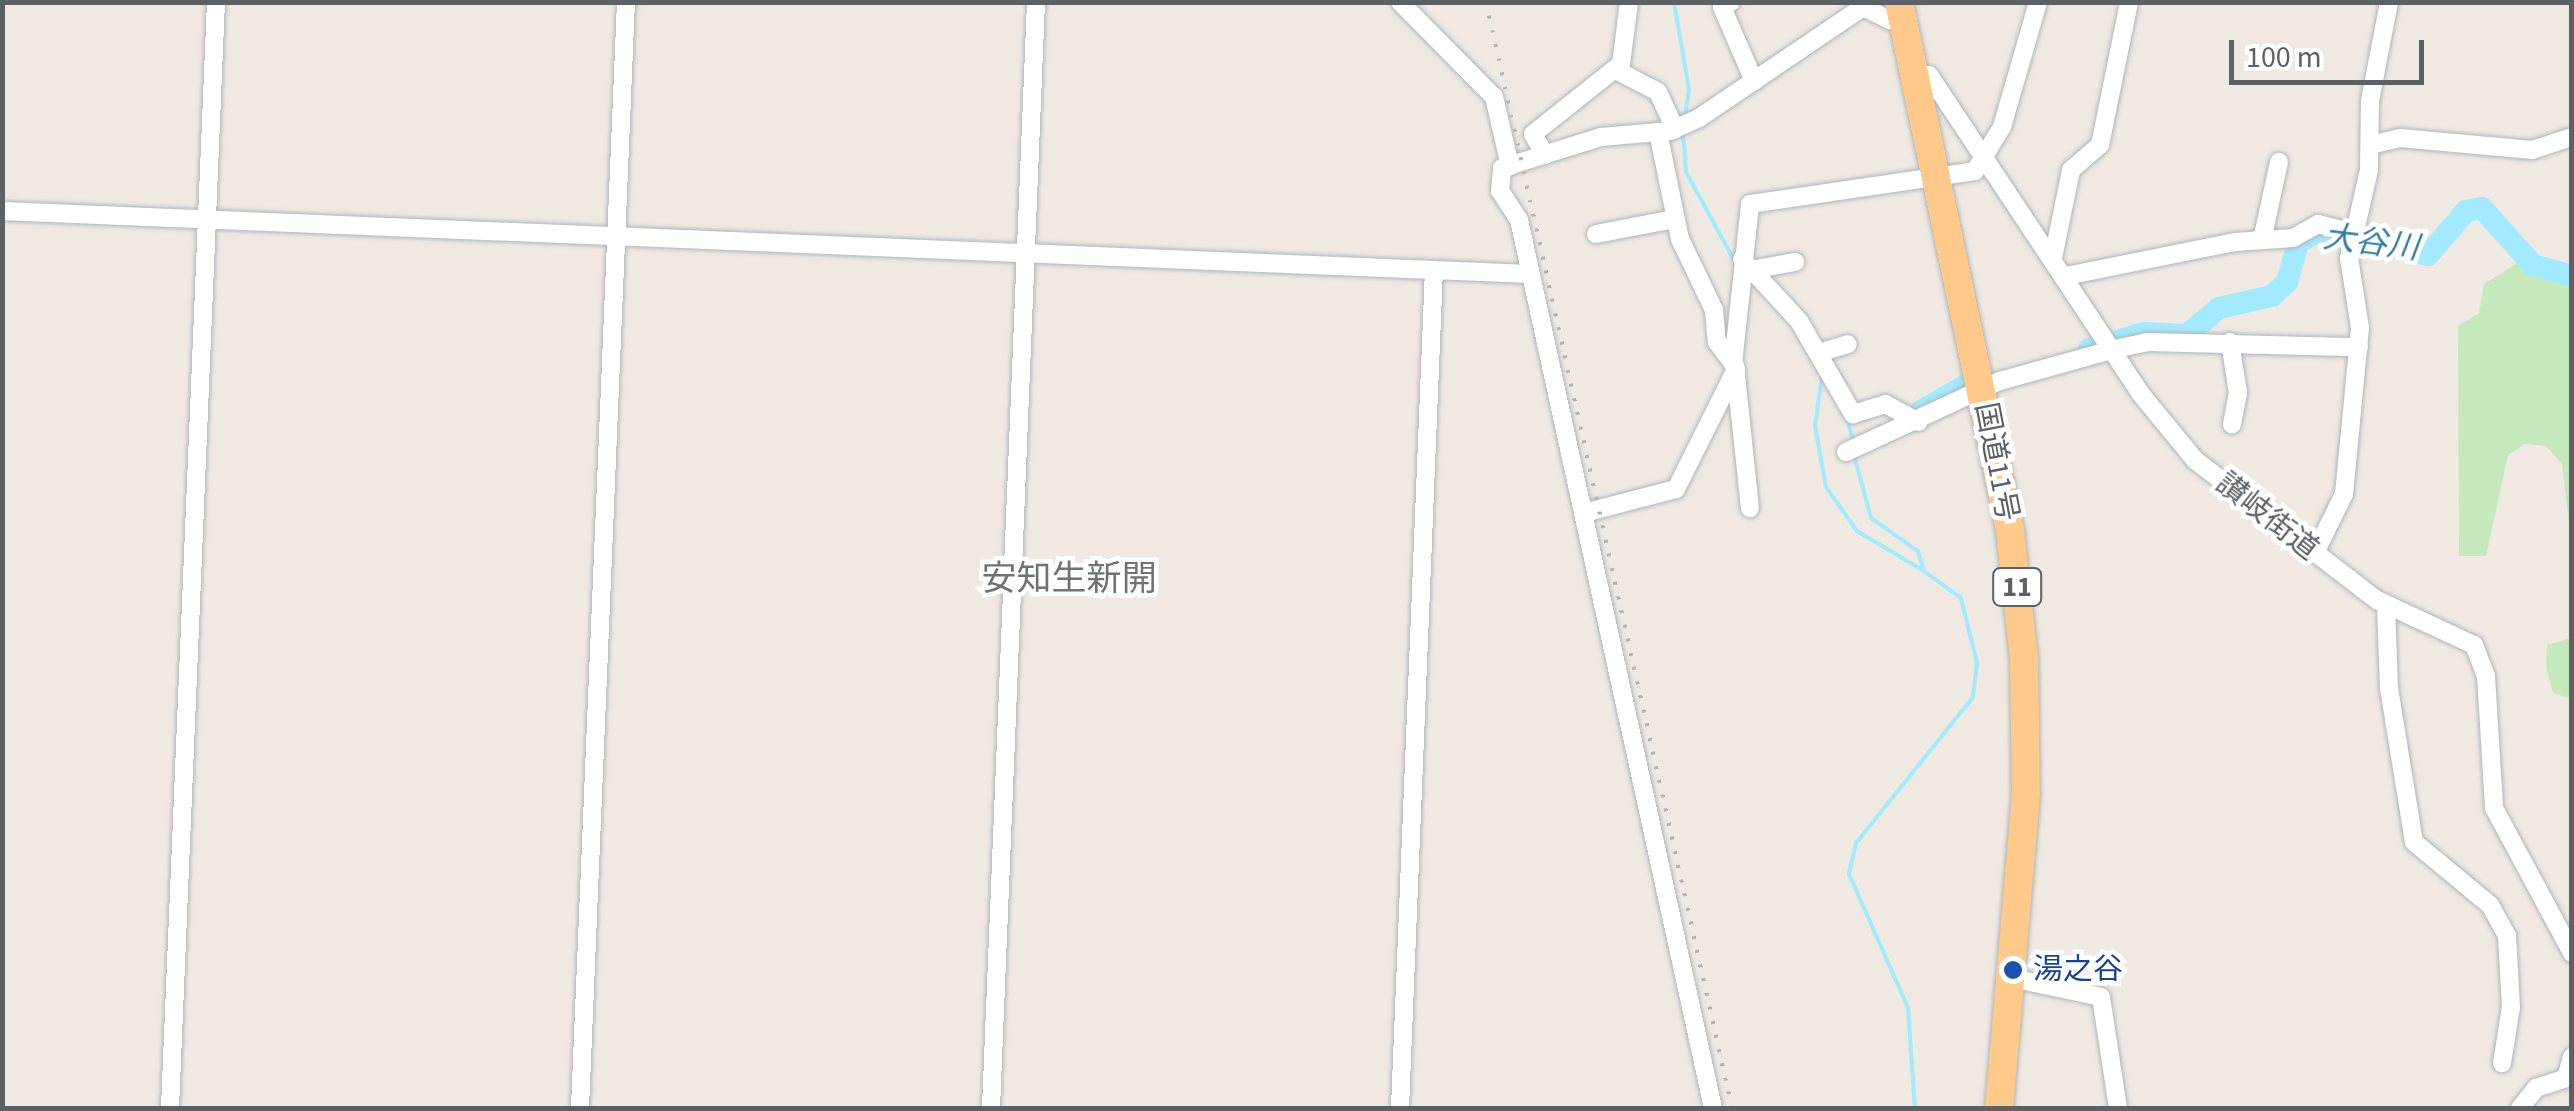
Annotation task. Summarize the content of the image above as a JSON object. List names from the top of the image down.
{
  "streets": {
    "highway": ["国道11号", "11"],
    "street": ["讃岐街道"]
  },
  "crossings": [
    ["国道11号", "讃岐街道"]
  ],
  "districts": ["安知生新開"],
  "water": ["大谷川"],
  "places": ["湯之谷"],
  "scale_bar": "100 m"
}
